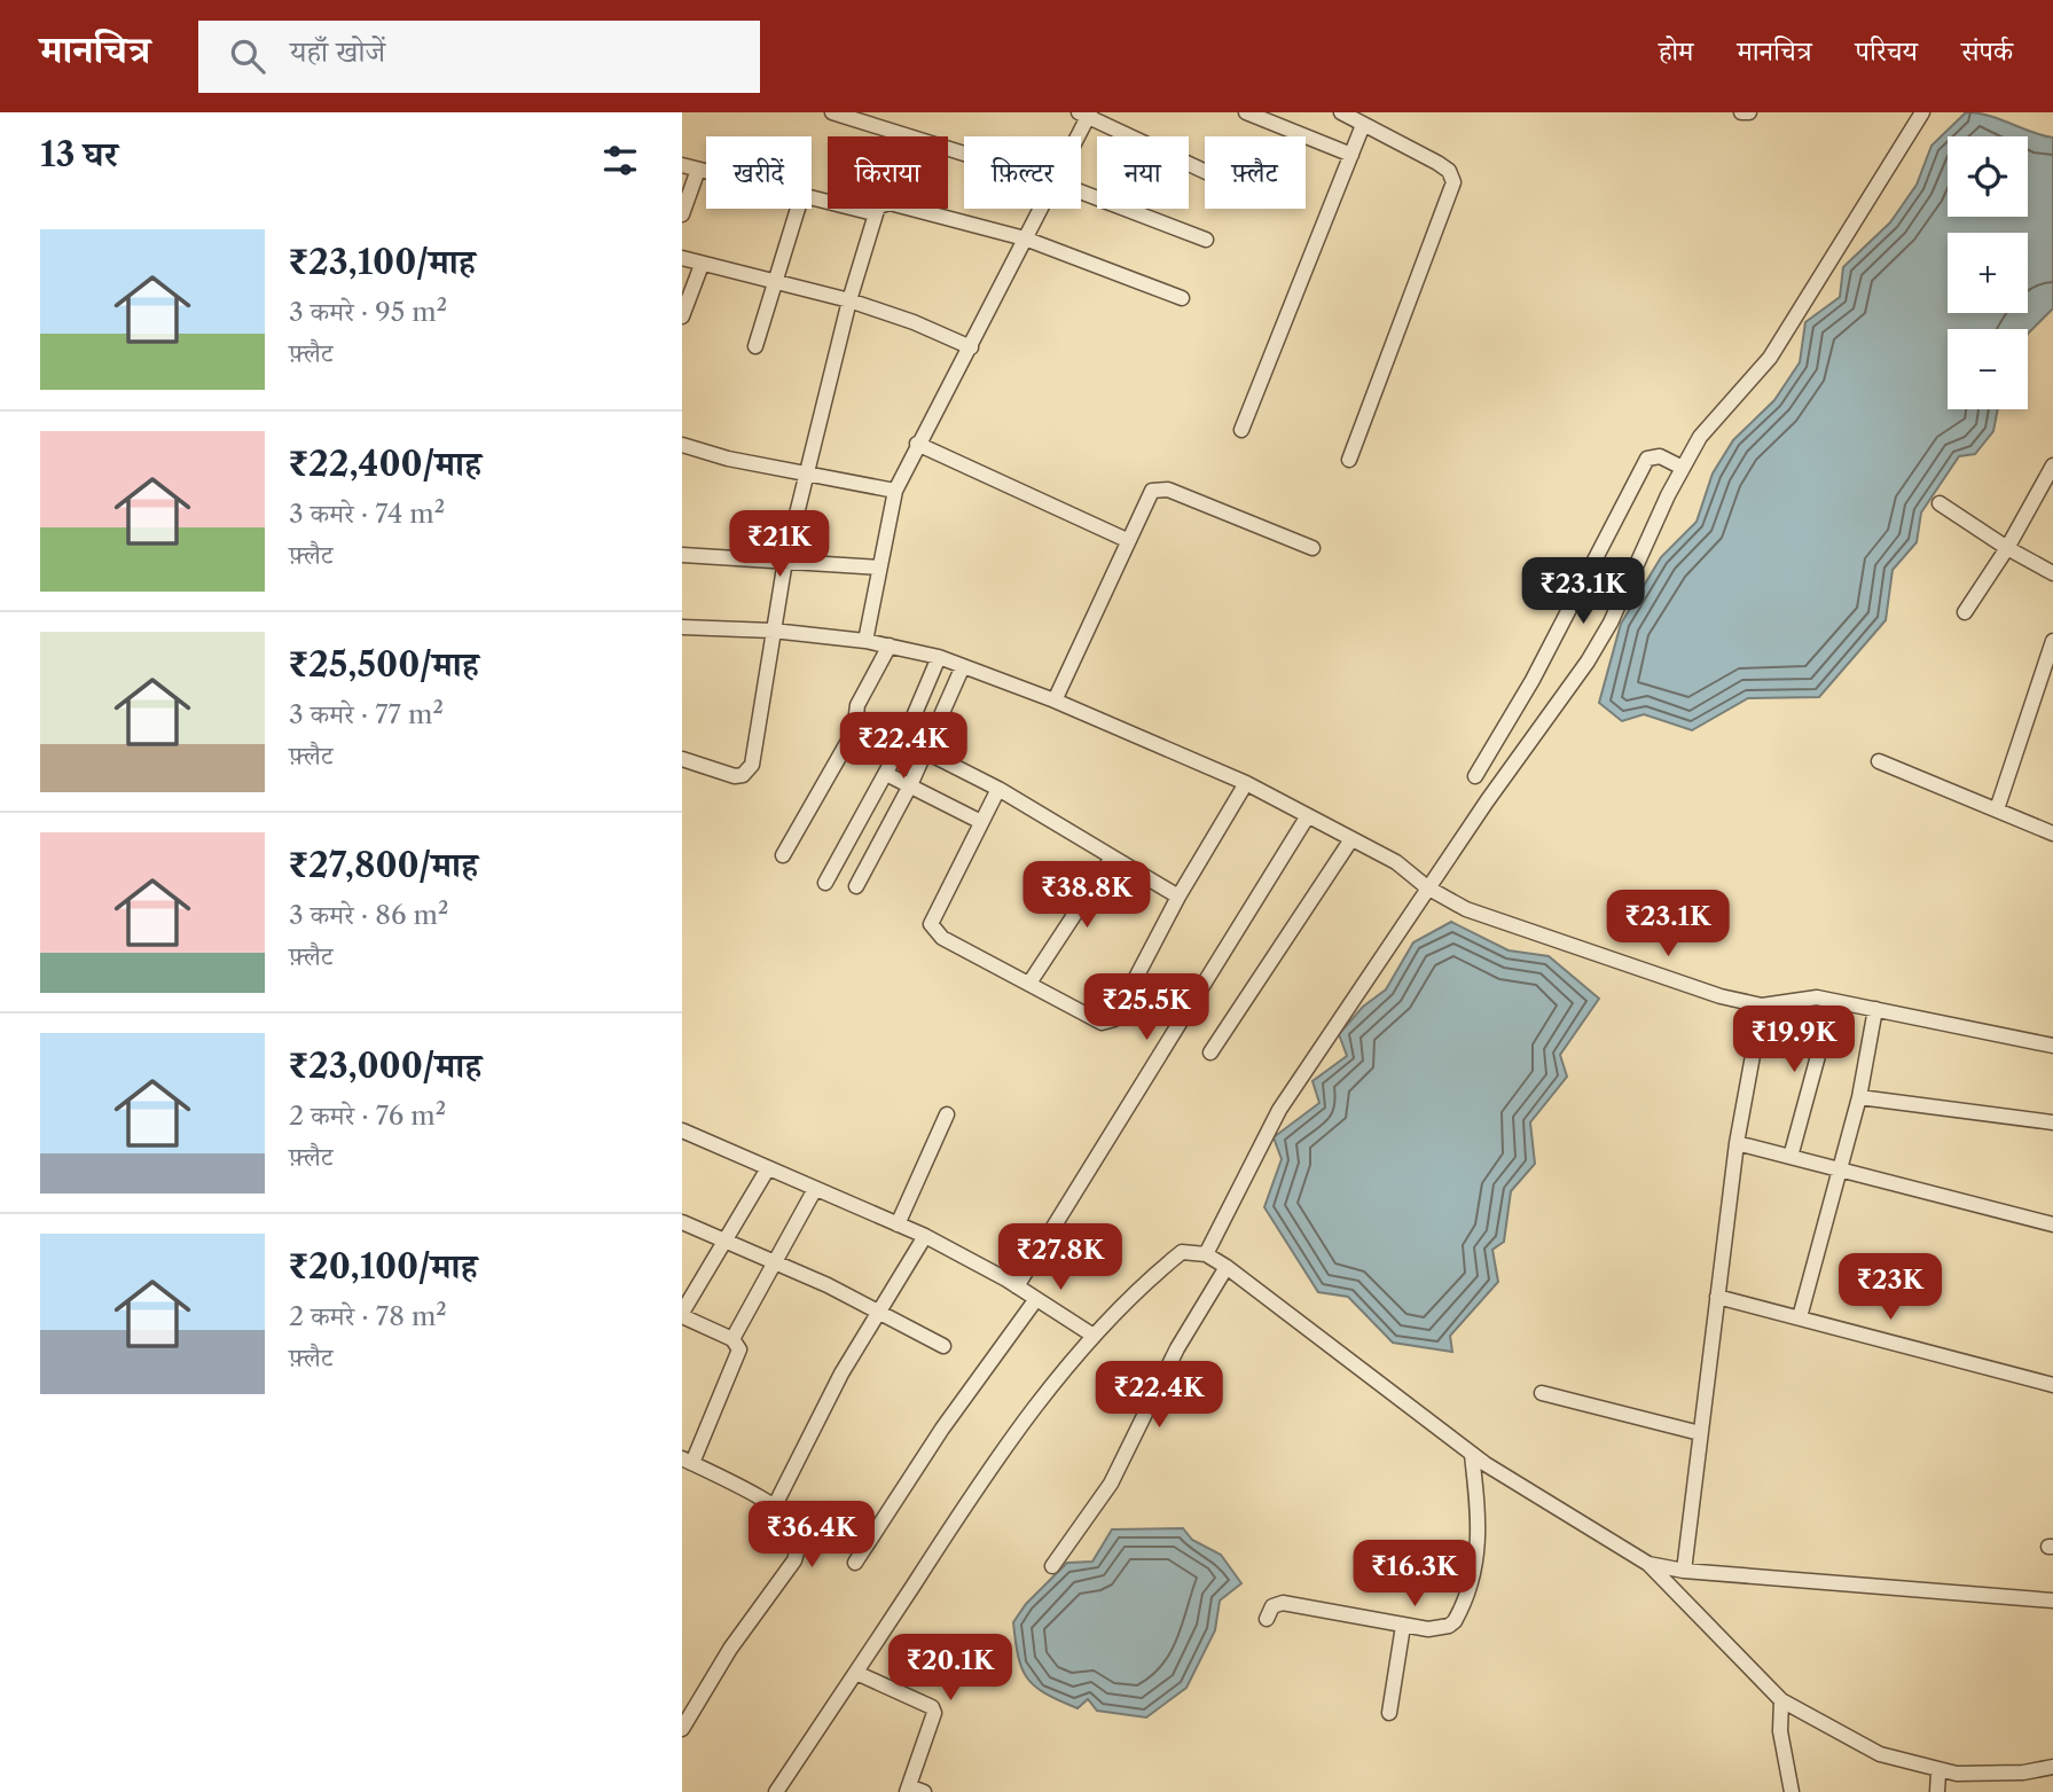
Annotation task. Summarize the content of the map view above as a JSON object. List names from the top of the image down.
{
  "page": {
    "header": "मानचित्र",
    "search": "यहाँ खोजें",
    "nav": [
      "होम",
      "मानचित्र",
      "परिचय",
      "संपर्क"
    ],
    "heading": "13 घर",
    "map_buttons": ["+", "−"],
    "chip": [
      "खरीदें",
      "किराया",
      "फ़िल्टर",
      "नया",
      "फ़्लैट"
    ],
    "list": [
      {
        "name": "₹23,100/माह",
        "note": "3 कमरे · 95 m² · फ़्लैट"
      },
      {
        "name": "₹22,400/माह",
        "note": "3 कमरे · 74 m² · फ़्लैट"
      },
      {
        "name": "₹25,500/माह",
        "note": "3 कमरे · 77 m² · फ़्लैट"
      },
      {
        "name": "₹27,800/माह",
        "note": "3 कमरे · 86 m² · फ़्लैट"
      },
      {
        "name": "₹23,000/माह",
        "note": "2 कमरे · 76 m² · फ़्लैट"
      },
      {
        "name": "₹20,100/माह",
        "note": "2 कमरे · 78 m² · फ़्लैट"
      }
    ],
    "price": [
      "₹21K",
      "₹23.1K",
      "₹22.4K",
      "₹38.8K",
      "₹23.1K",
      "₹25.5K",
      "₹19.9K",
      "₹27.8K",
      "₹23K",
      "₹22.4K",
      "₹36.4K",
      "₹16.3K",
      "₹20.1K"
    ]
  }
}
